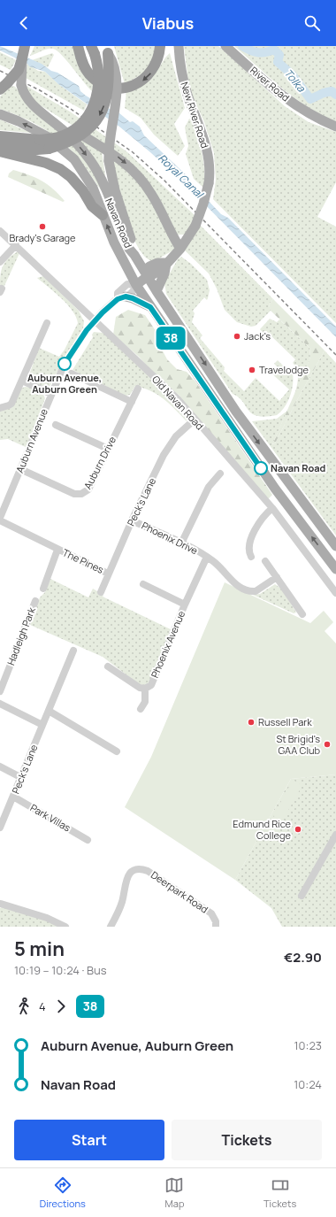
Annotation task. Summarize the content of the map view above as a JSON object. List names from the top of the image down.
{
  "streets": {
    "main road": ["River Road", "New River Road", "Navan Road"],
    "street": [
      "Old Navan Road",
      "Auburn Avenue",
      "Auburn Drive",
      "Peck's Lane",
      "Phoenix Drive",
      "The Pines",
      "Hadleigh Park",
      "Phoenix Avenue",
      "Park Villas",
      "Deerpark Road"
    ]
  },
  "crossings": [
    ["Navan Road", "Auburn Avenue"],
    ["Old Navan Road", "Auburn Avenue"],
    ["Old Navan Road", "Peck's Lane"],
    ["Auburn Avenue", "Auburn Drive"],
    ["Peck's Lane", "Phoenix Drive"],
    ["Peck's Lane", "The Pines"],
    ["Peck's Lane", "Park Villas"],
    ["Phoenix Drive", "Phoenix Avenue"]
  ],
  "water": ["Tolka", "Royal Canal"],
  "places": [
    "Brady's Garage",
    "Jack's",
    "Auburn Avenue, Auburn Green",
    "Travelodge",
    "Navan Road",
    "Russell Park",
    "St Brigid's GAA Club",
    "Edmund Rice College"
  ],
  "lines": ["bus line 38"],
  "page": {
    "header": "Viabus",
    "on_map": "38",
    "heading": ["5 min", "10:19 – 10:24 · Bus", "€2.90"],
    "legs": ["4", "38"],
    "list": [
      {
        "name": "Auburn Avenue, Auburn Green",
        "value": "10:23"
      },
      {
        "name": "Navan Road",
        "value": "10:24"
      }
    ],
    "buttons": ["Start", "Tickets"],
    "tabs": ["Directions", "Map", "Tickets"]
  }
}
